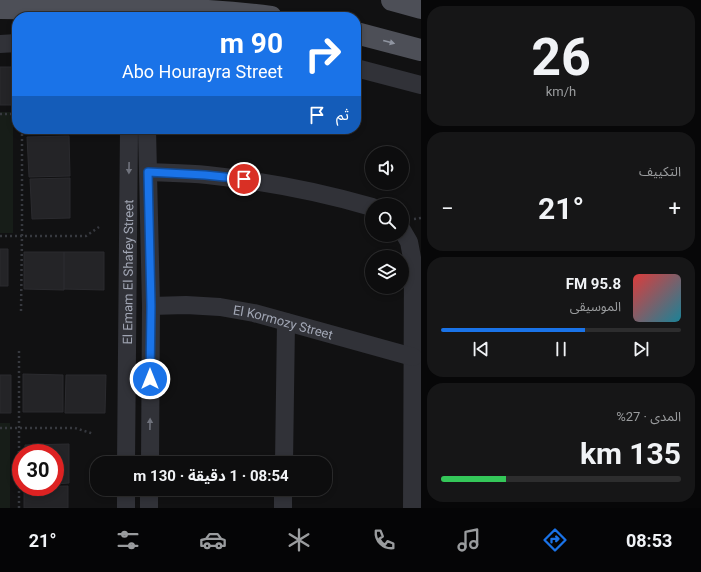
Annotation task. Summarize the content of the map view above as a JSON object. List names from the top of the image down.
{
  "streets": {
    "street": ["El Emam El Shafey Street", "El Kormozy Street"]
  },
  "crossings": [
    ["El Emam El Shafey Street", "El Kormozy Street"]
  ],
  "page": {
    "tile": [
      ["26", "km/h"],
      "التكييف",
      ["المدى · 27%", "135 km"]
    ],
    "turn": ["90 m", "Abo Hourayra Street"],
    "then": "ثم",
    "heat": ["−", "21°", "+"],
    "song": ["95.8 FM", "الموسيقى"],
    "limit": "30",
    "trip": "08:54 · 1 دقيقة · 130 m",
    "tabs": ["08:53", "21°"]
  }
}
